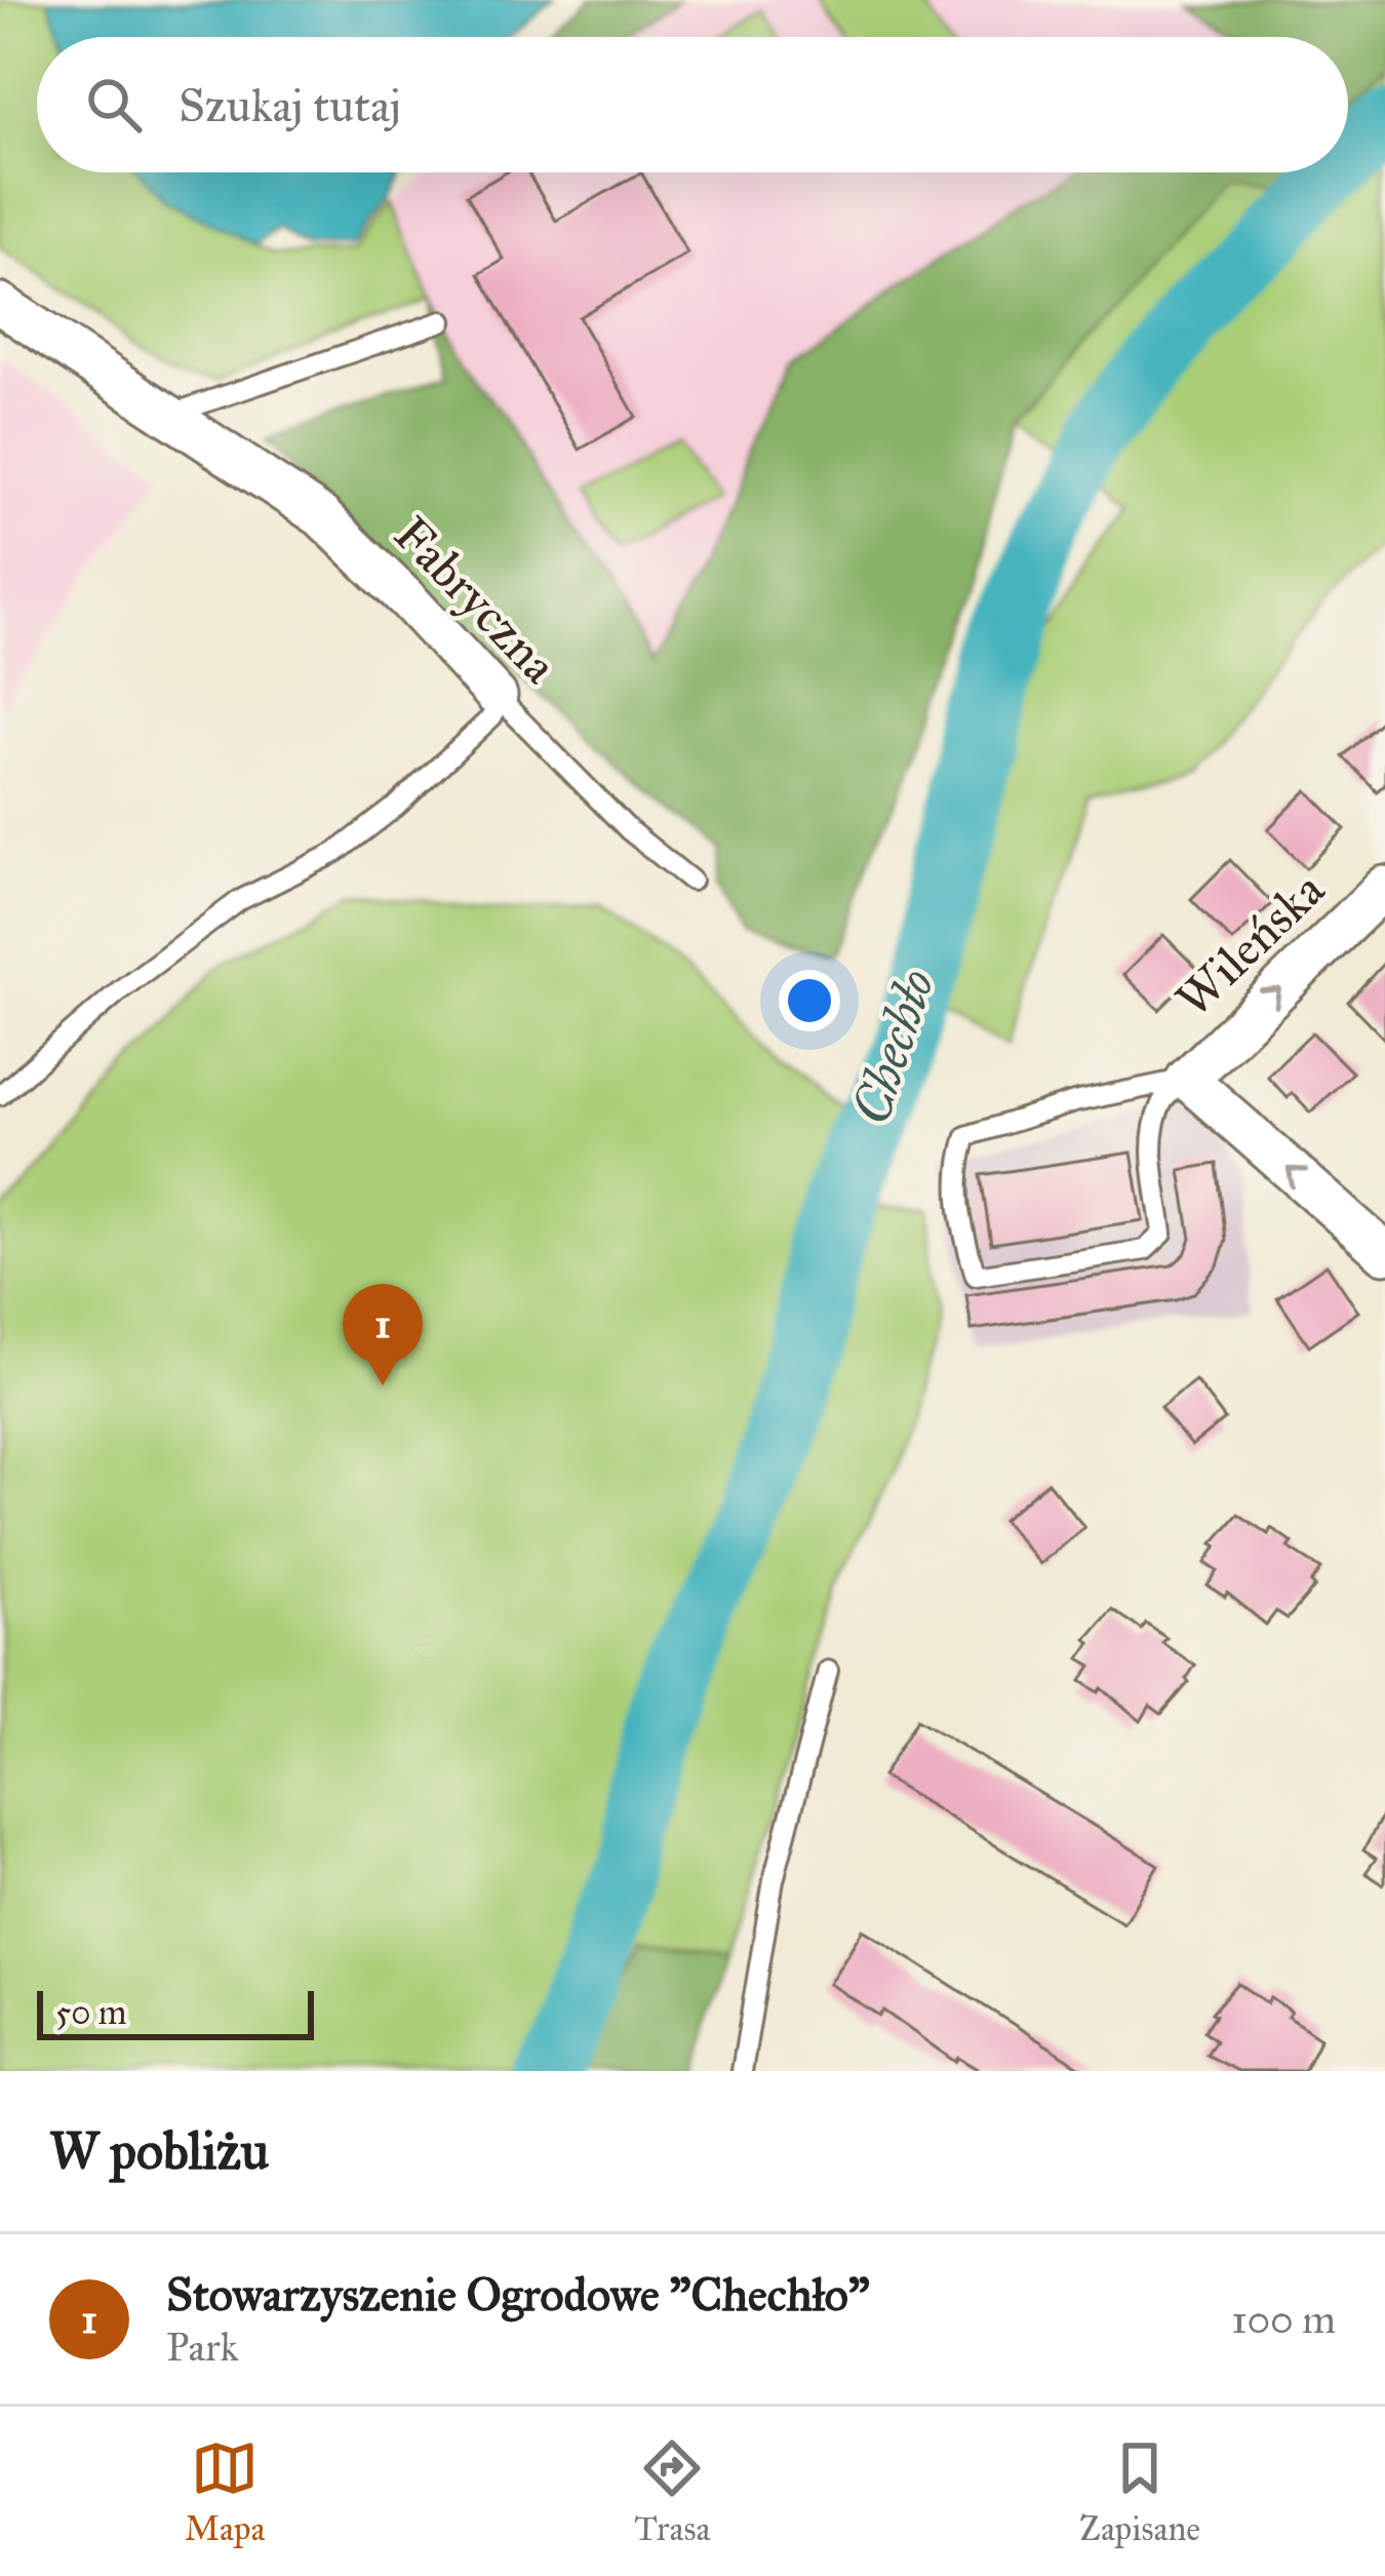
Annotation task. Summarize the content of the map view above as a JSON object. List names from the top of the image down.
{
  "streets": {
    "street": ["Fabryczna", "Wileńska"]
  },
  "one_way": ["Wileńska"],
  "water": ["Chechło"],
  "scale_bar": "50 m",
  "page": {
    "search": "Szukaj tutaj",
    "pins": "1",
    "scale": "50 m",
    "heading": "W pobliżu",
    "list": [
      {
        "mark": "1",
        "name": "Stowarzyszenie Ogrodowe \"Chechło\"",
        "note": "Park",
        "value": "100 m"
      }
    ],
    "nav": ["Mapa", "Trasa", "Zapisane"]
  }
}
